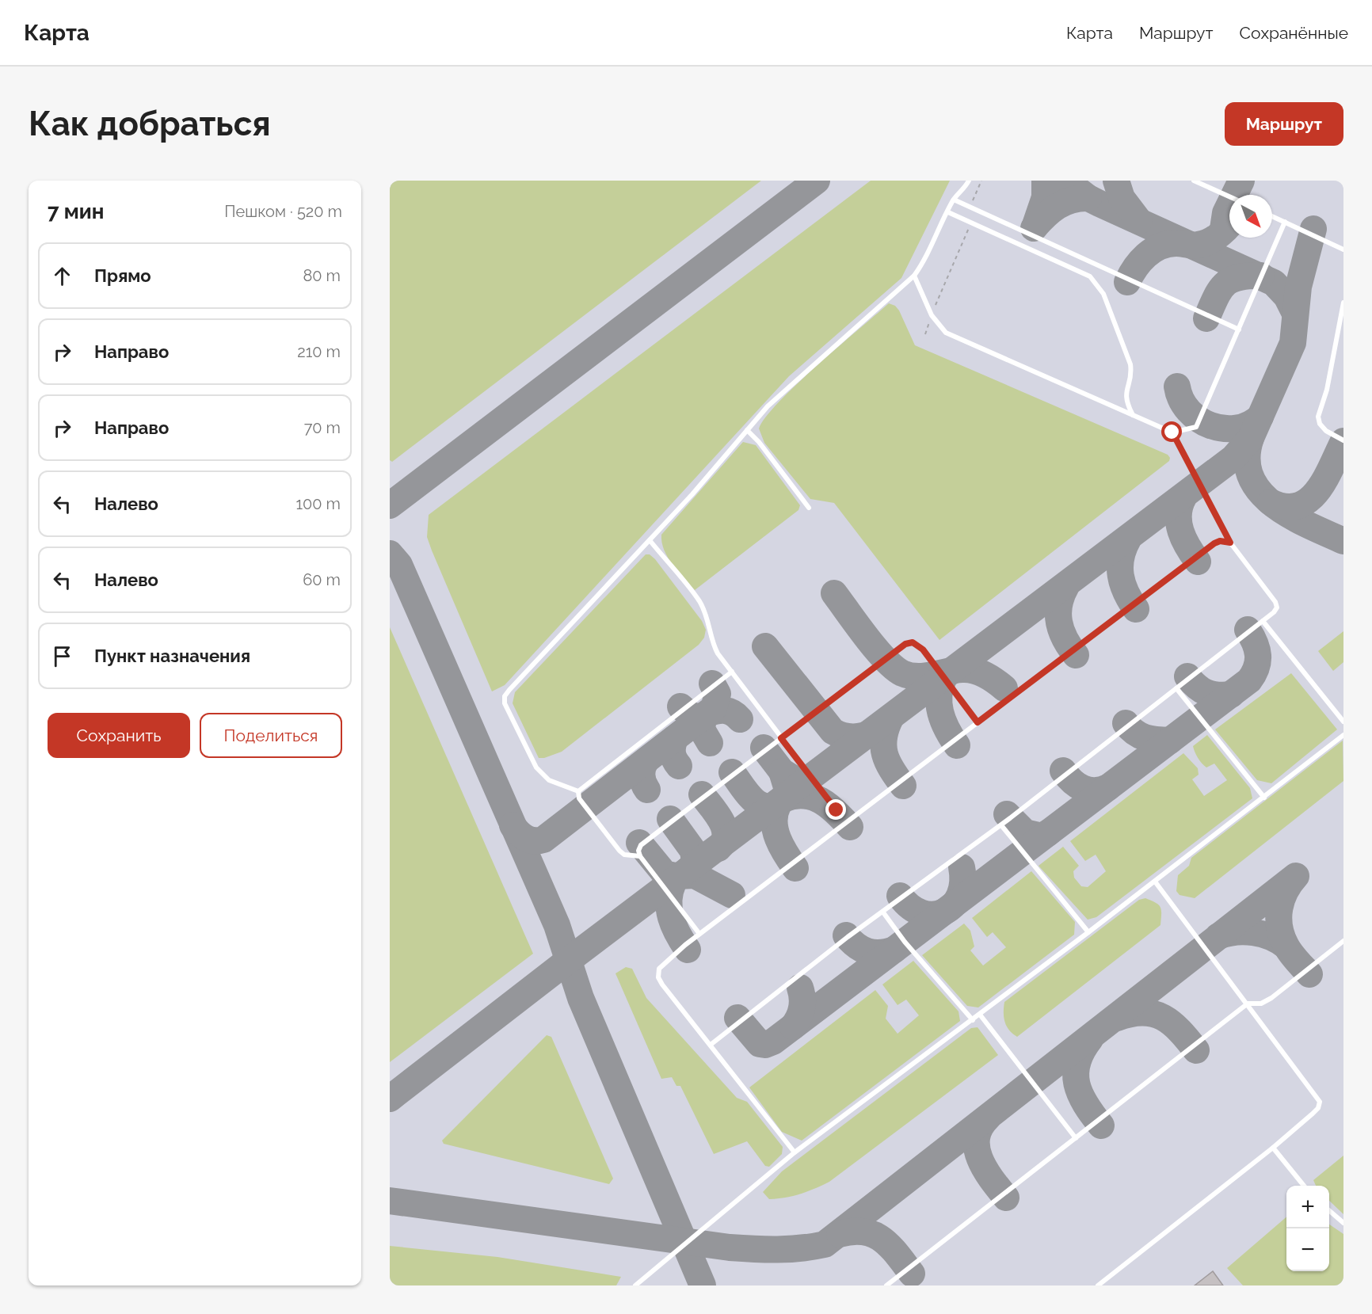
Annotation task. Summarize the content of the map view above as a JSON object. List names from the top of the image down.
{
  "north": "bottom right",
  "page": {
    "header": "Карта",
    "nav": ["Карта", "Маршрут", "Сохранённые"],
    "buttons": [
      "Маршрут",
      ["Сохранить", "Поделиться"]
    ],
    "title": "Как добраться",
    "heading": ["7 мин", "Пешком · 520 m"],
    "list": [
      ["Прямо", "80 m"],
      ["Направо", "210 m"],
      ["Направо", "70 m"],
      ["Налево", "100 m"],
      ["Налево", "60 m"],
      "Пункт назначения"
    ],
    "map_buttons": ["+", "−"]
  }
}
